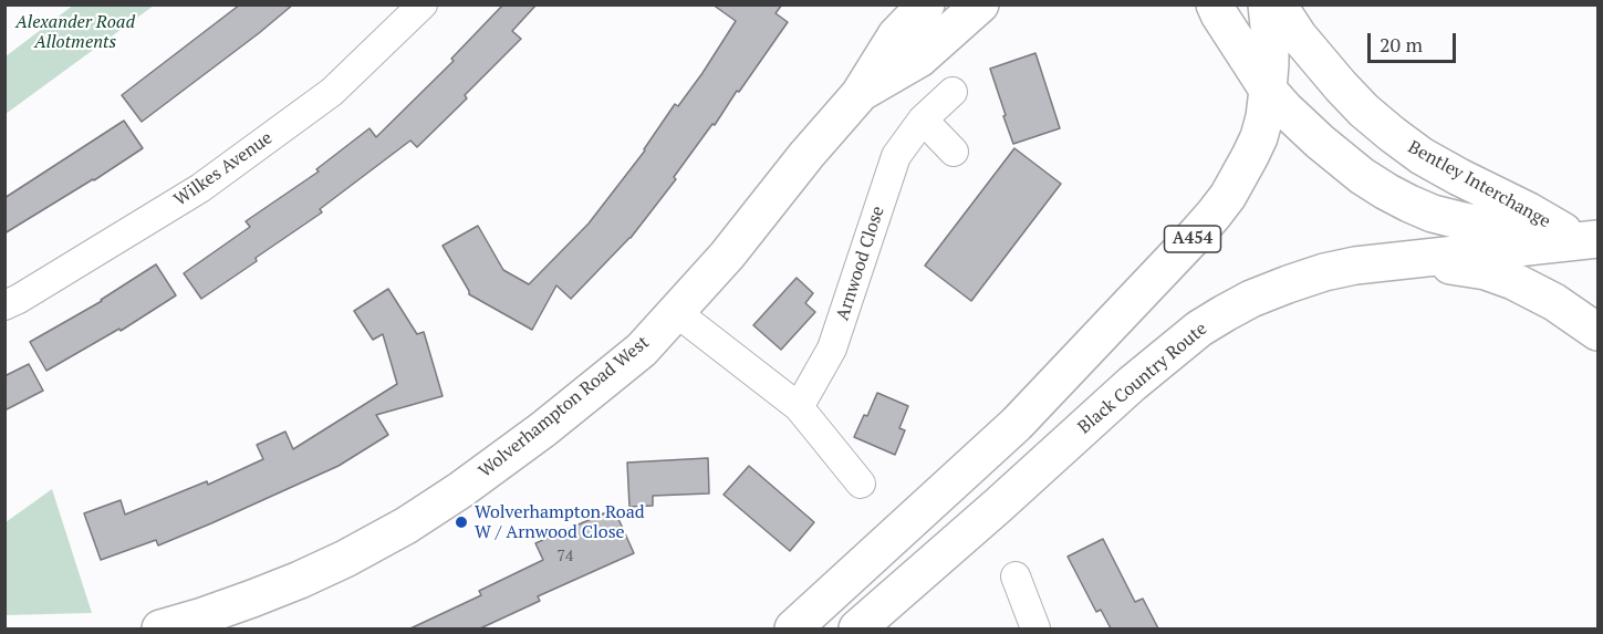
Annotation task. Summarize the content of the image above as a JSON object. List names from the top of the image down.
{
  "streets": {
    "main road": [
      "Bentley Interchange",
      "A454",
      "Black Country Route",
      "Wolverhampton Road West"
    ],
    "street": ["Wilkes Avenue", "Arnwood Close"]
  },
  "crossings": [
    ["Bentley Interchange", "Black Country Route"]
  ],
  "parks": ["Alexander Road Allotments"],
  "places": ["Wolverhampton Road W / Arnwood Close"],
  "house_numbers": ["74"],
  "scale_bar": "20 m"
}
